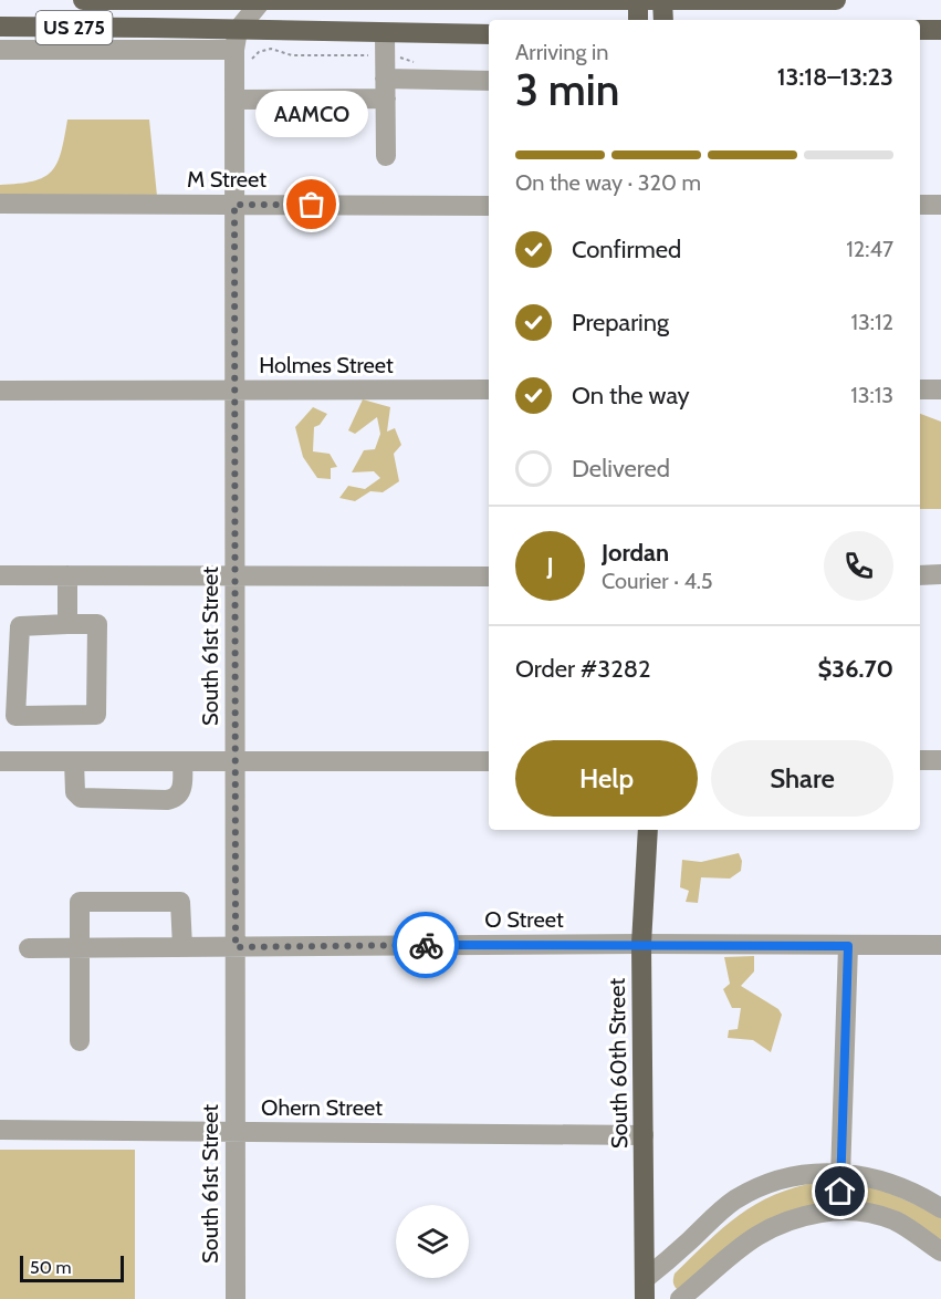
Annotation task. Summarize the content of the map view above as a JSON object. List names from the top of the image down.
{
  "streets": {
    "main road": ["US 275", "South 60th Street"],
    "street": [
      "M Street",
      "Holmes Street",
      "South 61st Street",
      "O Street",
      "Ohern Street"
    ]
  },
  "crossings": [
    ["US 275", "South 61st Street"],
    ["M Street", "South 61st Street"],
    ["Holmes Street", "South 61st Street"],
    ["South 61st Street", "O Street"],
    ["South 61st Street", "Ohern Street"],
    ["O Street", "South 60th Street"],
    ["South 60th Street", "Ohern Street"]
  ],
  "places": ["AAMCO"],
  "scale_bar": "50 m",
  "page": {
    "heading": ["3 min", "Arriving in", "13:18–13:23"],
    "panel": [
      "Jordan",
      "Courier · 4.5",
      "Order #3282",
      "$36.70"
    ],
    "bubble": "AAMCO",
    "bar": "On the way · 320 m",
    "list": [
      ["Confirmed", "12:47"],
      ["Preparing", "13:12"],
      ["On the way", "13:13"],
      "Delivered"
    ],
    "round": "J",
    "buttons": ["Help", "Share"],
    "scale": "50 m"
  }
}
